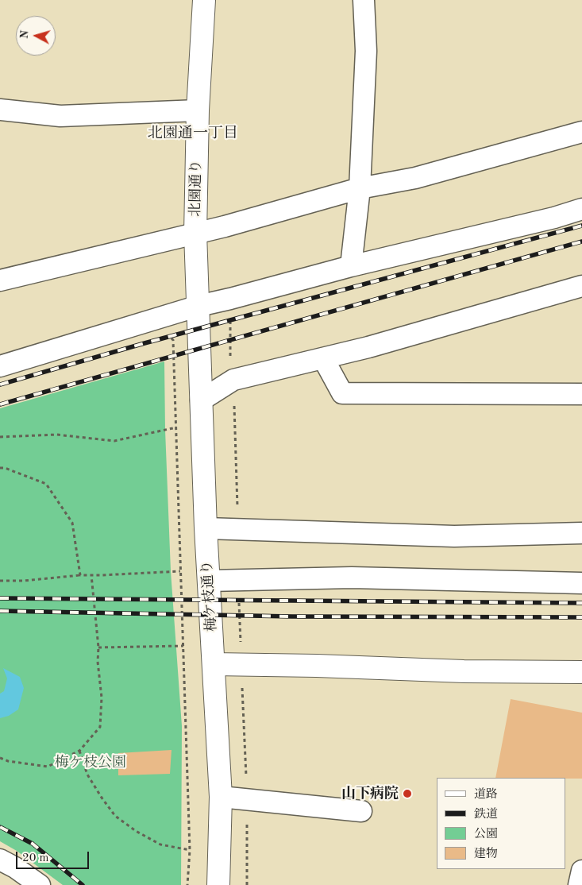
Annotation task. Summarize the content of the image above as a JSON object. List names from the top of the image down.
{
  "streets": {
    "street": ["北園通り", "梅ケ枝通り"]
  },
  "crossings": [
    ["北園通り", "梅ケ枝通り"]
  ],
  "districts": ["北園通一丁目"],
  "parks": ["梅ケ枝公園"],
  "places": ["山下病院"],
  "legend": [
    "道路",
    "鉄道",
    "公園",
    "建物"
  ],
  "scale_bar": "20 m",
  "north": "left"
}
